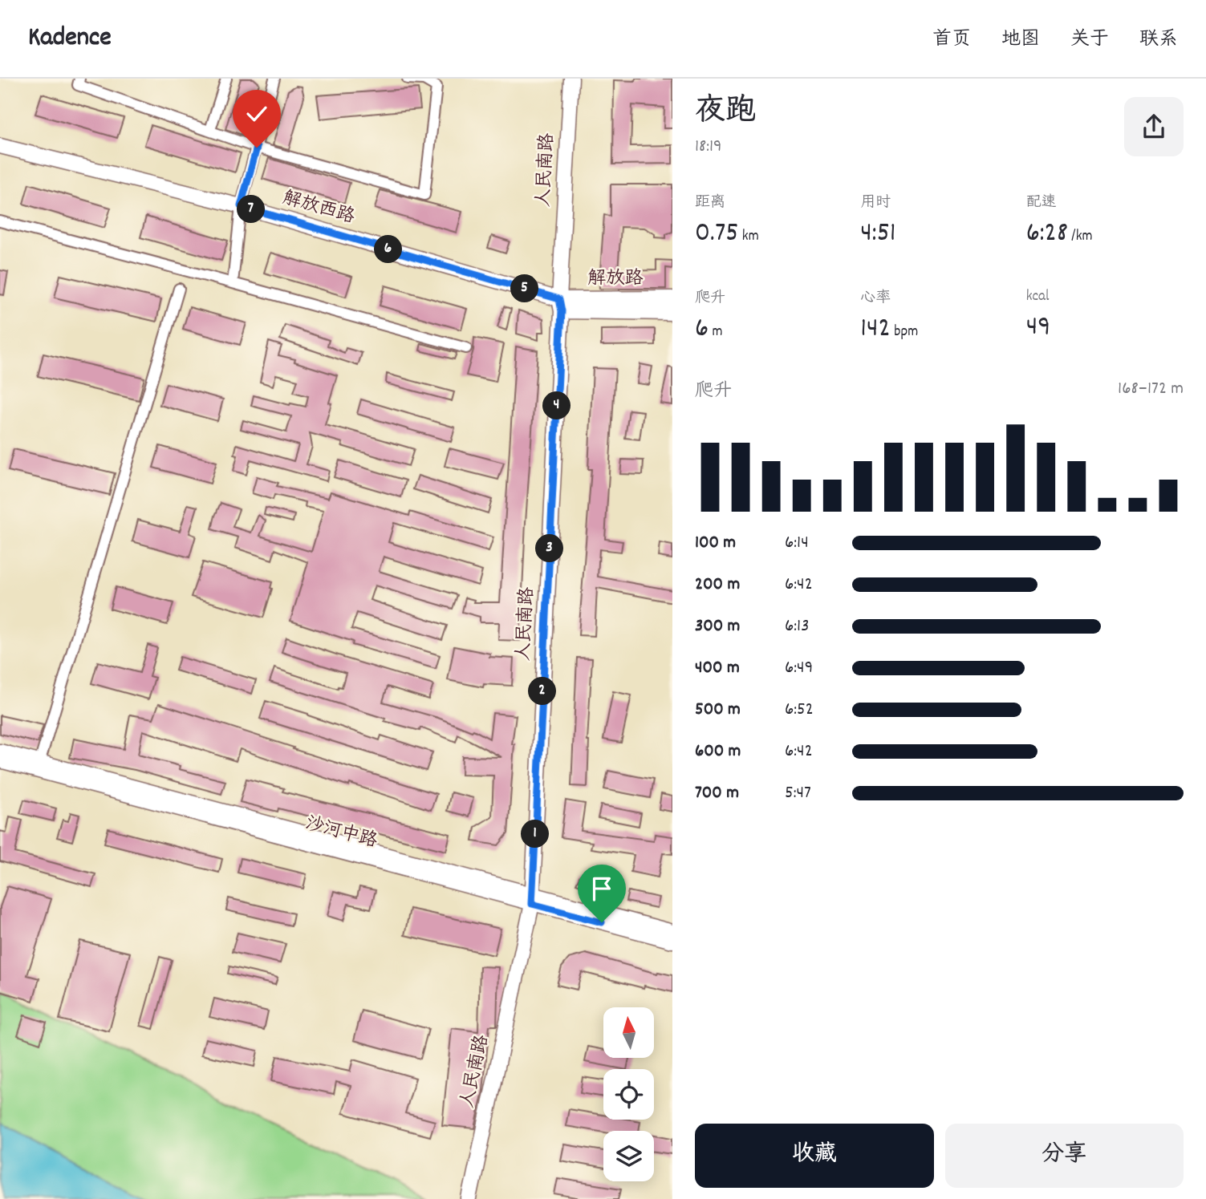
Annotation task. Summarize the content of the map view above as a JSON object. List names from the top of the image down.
{
  "streets": {
    "main road": ["人民南路", "解放西路", "解放路"],
    "street": ["沙河中路"]
  },
  "crossings": [
    ["人民南路", "解放西路"],
    ["人民南路", "解放路"],
    ["人民南路", "沙河中路"],
    ["解放西路", "解放路"]
  ],
  "north": "top",
  "page": {
    "header": "Kadence",
    "nav": [
      "首页",
      "地图",
      "关于",
      "联系"
    ],
    "heading": ["夜跑", "18:19"],
    "stats": [
      ["距离", "0.75 km"],
      ["用时", "4:51"],
      ["配速", "6:28 /km"],
      ["爬升", "6 m"],
      ["心率", "142 bpm"],
      ["kcal", "49"]
    ],
    "pins": [
      "7",
      "6",
      "5",
      "4",
      "3",
      "2",
      "1"
    ],
    "chart": ["爬升", "168–172 m"],
    "list": [
      {
        "name": "100 m",
        "note": "6:14"
      },
      {
        "name": "200 m",
        "note": "6:42"
      },
      {
        "name": "300 m",
        "note": "6:13"
      },
      {
        "name": "400 m",
        "note": "6:49"
      },
      {
        "name": "500 m",
        "note": "6:52"
      },
      {
        "name": "600 m",
        "note": "6:42"
      },
      {
        "name": "700 m",
        "note": "5:47"
      }
    ],
    "buttons": ["收藏", "分享"]
  }
}
